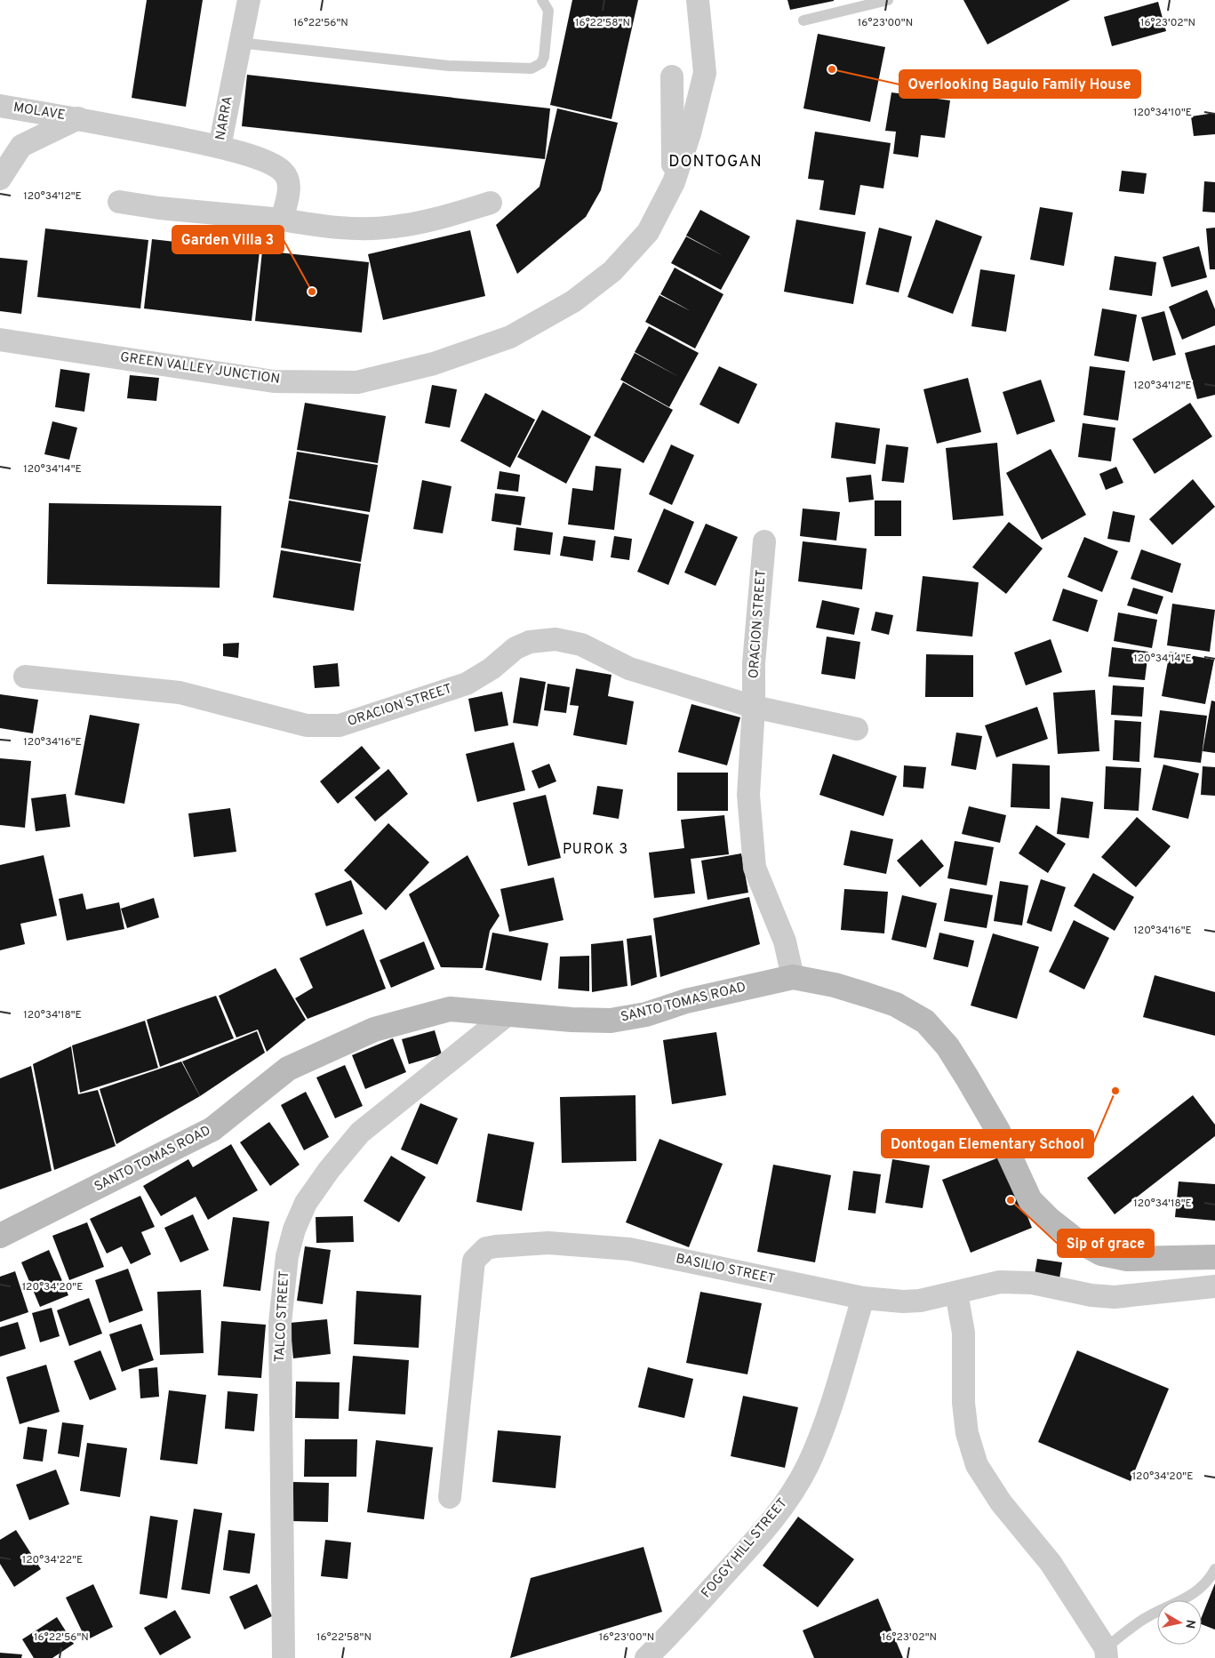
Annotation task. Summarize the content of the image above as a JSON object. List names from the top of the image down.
{
  "streets": {
    "street": [
      "MOLAVE",
      "NARRA",
      "GREEN VALLEY JUNCTION",
      "ORACION STREET",
      "SANTO TOMAS ROAD",
      "BASILIO STREET",
      "TALCO STREET",
      "FOGGY HILL STREET"
    ]
  },
  "crossings": [
    ["MOLAVE", "NARRA"],
    ["ORACION STREET", "SANTO TOMAS ROAD"],
    ["SANTO TOMAS ROAD", "TALCO STREET"],
    ["BASILIO STREET", "FOGGY HILL STREET"]
  ],
  "districts": ["DONTOGAN", "PUROK 3"],
  "places": [
    "Overlooking Baguio Family House",
    "Garden Villa 3",
    "Dontogan Elementary School",
    "Sip of grace"
  ],
  "north": "right",
  "coordinates": [
    "16°22'56\"N",
    "16°22'58\"N",
    "16°23'00\"N",
    "16°23'02\"N",
    "120°34'10\"E",
    "120°34'12\"E",
    "120°34'14\"E",
    "120°34'16\"E",
    "120°34'18\"E",
    "120°34'20\"E",
    "120°34'22\"E"
  ]
}
